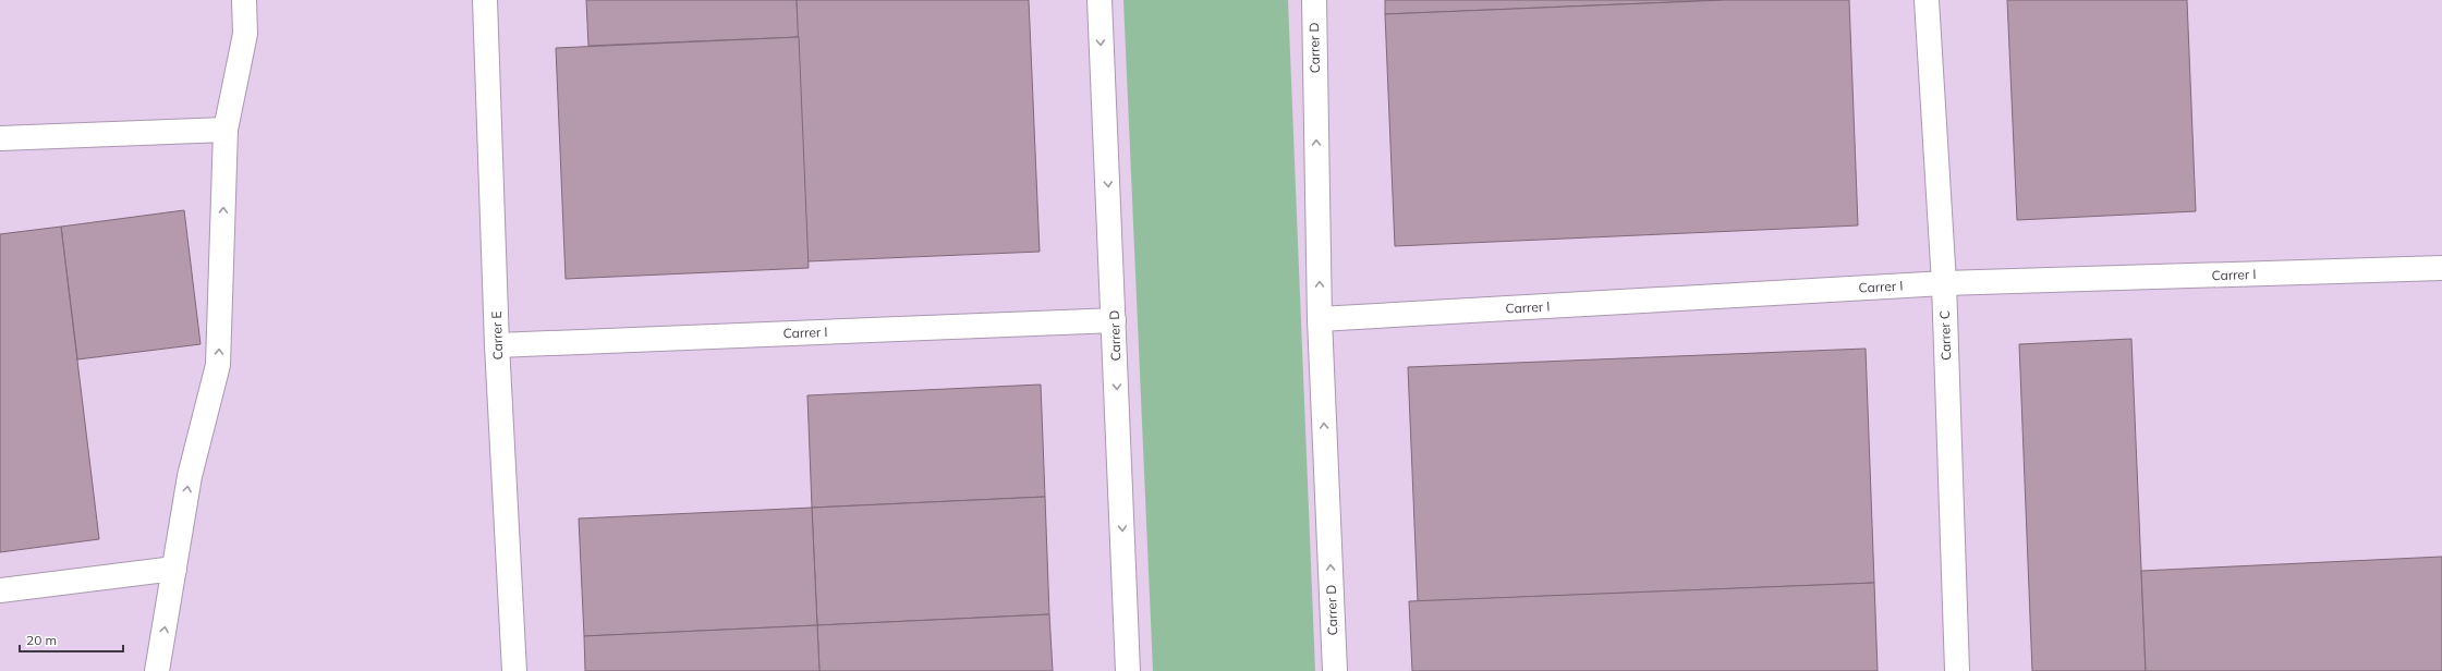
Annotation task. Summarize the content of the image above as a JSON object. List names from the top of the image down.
{
  "streets": {
    "street": [
      "Carrer D",
      "Carrer I",
      "Carrer E",
      "Carrer C"
    ]
  },
  "crossings": [
    ["Carrer D", "Carrer I"],
    ["Carrer I", "Carrer E"],
    ["Carrer I", "Carrer C"]
  ],
  "scale_bar": "20 m"
}
